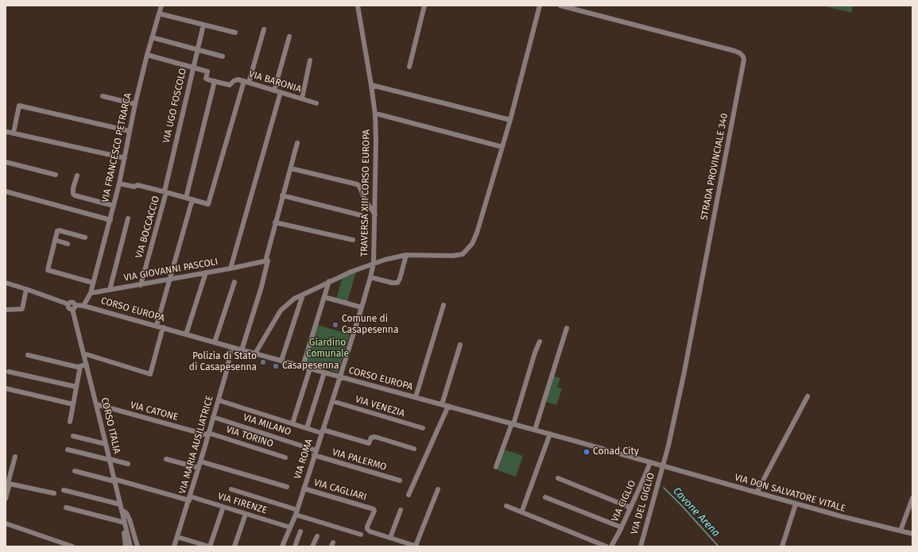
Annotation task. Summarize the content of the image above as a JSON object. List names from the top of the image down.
{
  "streets": {
    "street": [
      "VIA BARONIA",
      "VIA UGO FOSCOLO",
      "VIA FRANCESCO PETRARCA",
      "STRADA PROVINCIALE 340",
      "TRAVERSA XIII CORSO EUROPA",
      "VIA BOCCACCIO",
      "VIA GIOVANNI PASCOLI",
      "CORSO EUROPA",
      "VIA VENEZIA",
      "VIA CATONE",
      "VIA MILANO",
      "CORSO ITALIA",
      "VIA TORINO",
      "VIA MARIA AUSILIATRICE",
      "VIA ROMA",
      "VIA PALERMO",
      "VIA CAGLIARI",
      "VIA DON SALVATORE VITALE",
      "VIA CIGLIO",
      "VIA FIRENZE",
      "VIA DEL GIGLIO"
    ]
  },
  "crossings": [
    ["VIA UGO FOSCOLO", "VIA BOCCACCIO"],
    ["VIA FRANCESCO PETRARCA", "VIA GIOVANNI PASCOLI"],
    ["STRADA PROVINCIALE 340", "CORSO EUROPA"],
    ["STRADA PROVINCIALE 340", "VIA DON SALVATORE VITALE"],
    ["STRADA PROVINCIALE 340", "VIA DEL GIGLIO"],
    ["TRAVERSA XIII CORSO EUROPA", "CORSO EUROPA"],
    ["TRAVERSA XIII CORSO EUROPA", "VIA ROMA"],
    ["VIA BOCCACCIO", "VIA GIOVANNI PASCOLI"],
    ["CORSO EUROPA", "CORSO ITALIA"],
    ["CORSO EUROPA", "VIA MARIA AUSILIATRICE"],
    ["CORSO EUROPA", "VIA ROMA"],
    ["CORSO EUROPA", "VIA DON SALVATORE VITALE"],
    ["CORSO EUROPA", "VIA CIGLIO"],
    ["CORSO EUROPA", "VIA DEL GIGLIO"],
    ["VIA VENEZIA", "VIA ROMA"],
    ["VIA CATONE", "CORSO ITALIA"],
    ["VIA CATONE", "VIA TORINO"],
    ["VIA CATONE", "VIA MARIA AUSILIATRICE"],
    ["VIA MILANO", "VIA MARIA AUSILIATRICE"],
    ["VIA MILANO", "VIA ROMA"],
    ["VIA MILANO", "VIA PALERMO"],
    ["CORSO ITALIA", "VIA FIRENZE"],
    ["VIA TORINO", "VIA MARIA AUSILIATRICE"],
    ["VIA MARIA AUSILIATRICE", "VIA FIRENZE"],
    ["VIA ROMA", "VIA PALERMO"],
    ["VIA ROMA", "VIA CAGLIARI"],
    ["VIA ROMA", "VIA FIRENZE"],
    ["VIA DON SALVATORE VITALE", "VIA DEL GIGLIO"]
  ],
  "water": ["Cavone Arena"],
  "parks": ["Giardino Comunale"],
  "places": [
    "Comune di Casapesenna",
    "Polizia di Stato di Casapesenna",
    "Casapesenna",
    "Conad City"
  ]
}
